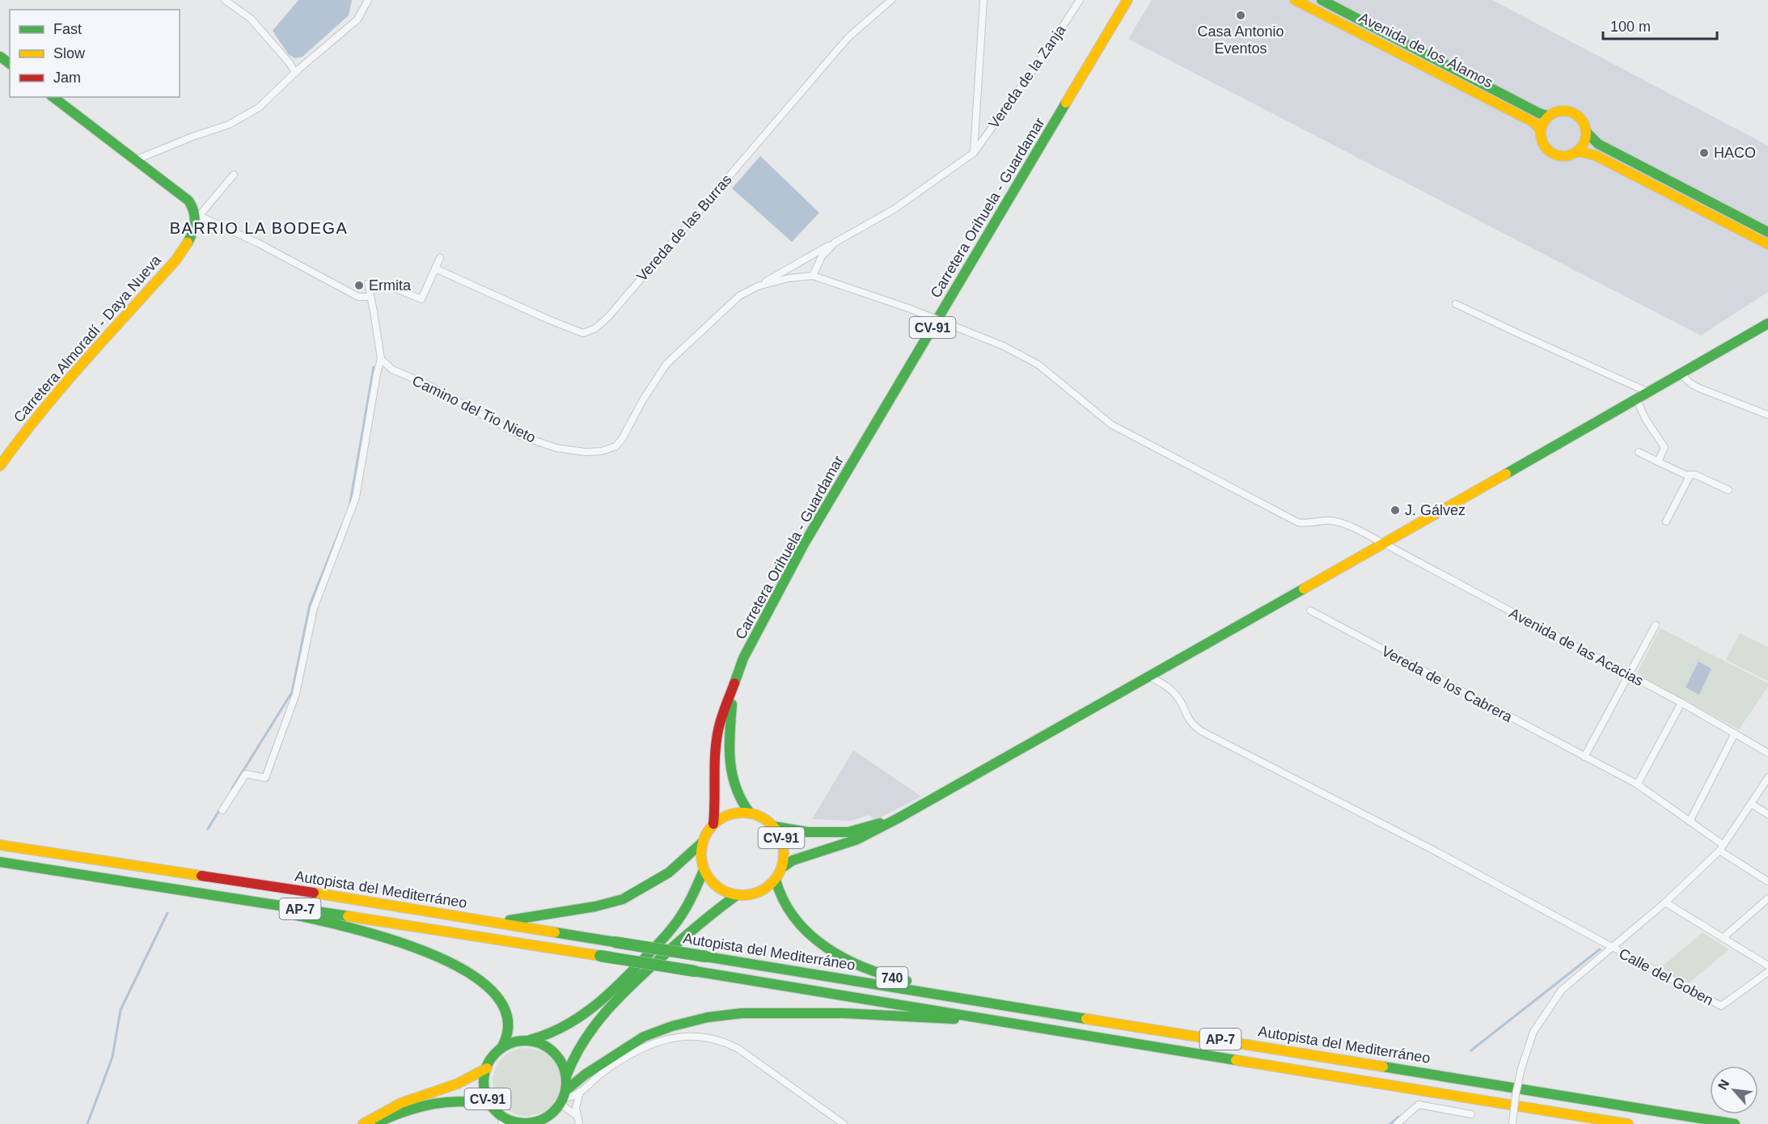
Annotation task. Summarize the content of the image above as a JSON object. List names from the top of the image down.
{
  "streets": {
    "main road": [
      "Avenida de los Álamos",
      "Carretera Orihuela - Guardamar",
      "CV-91",
      "Carretera Almoradí - Daya Nueva",
      "Autopista del Mediterráneo",
      "AP-7",
      "740"
    ],
    "street": [
      "Vereda de la Zanja",
      "Vereda de las Burras",
      "Camino del Tio Nieto",
      "Avenida de las Acacias",
      "Vereda de los Cabrera",
      "Calle del Goben"
    ]
  },
  "crossings": [
    ["Vereda de la Zanja", "Camino del Tio Nieto"],
    ["Carretera Orihuela - Guardamar", "CV-91"],
    ["Carretera Orihuela - Guardamar", "740"],
    ["CV-91", "740"],
    ["Camino del Tio Nieto", "Avenida de las Acacias"],
    ["Autopista del Mediterráneo", "740"]
  ],
  "districts": ["BARRIO LA BODEGA"],
  "places": [
    "Casa Antonio Eventos",
    "HACO",
    "Ermita",
    "J. Gálvez"
  ],
  "legend": ["Fast", "Slow", "Jam"],
  "scale_bar": "100 m",
  "north": "top left"
}
